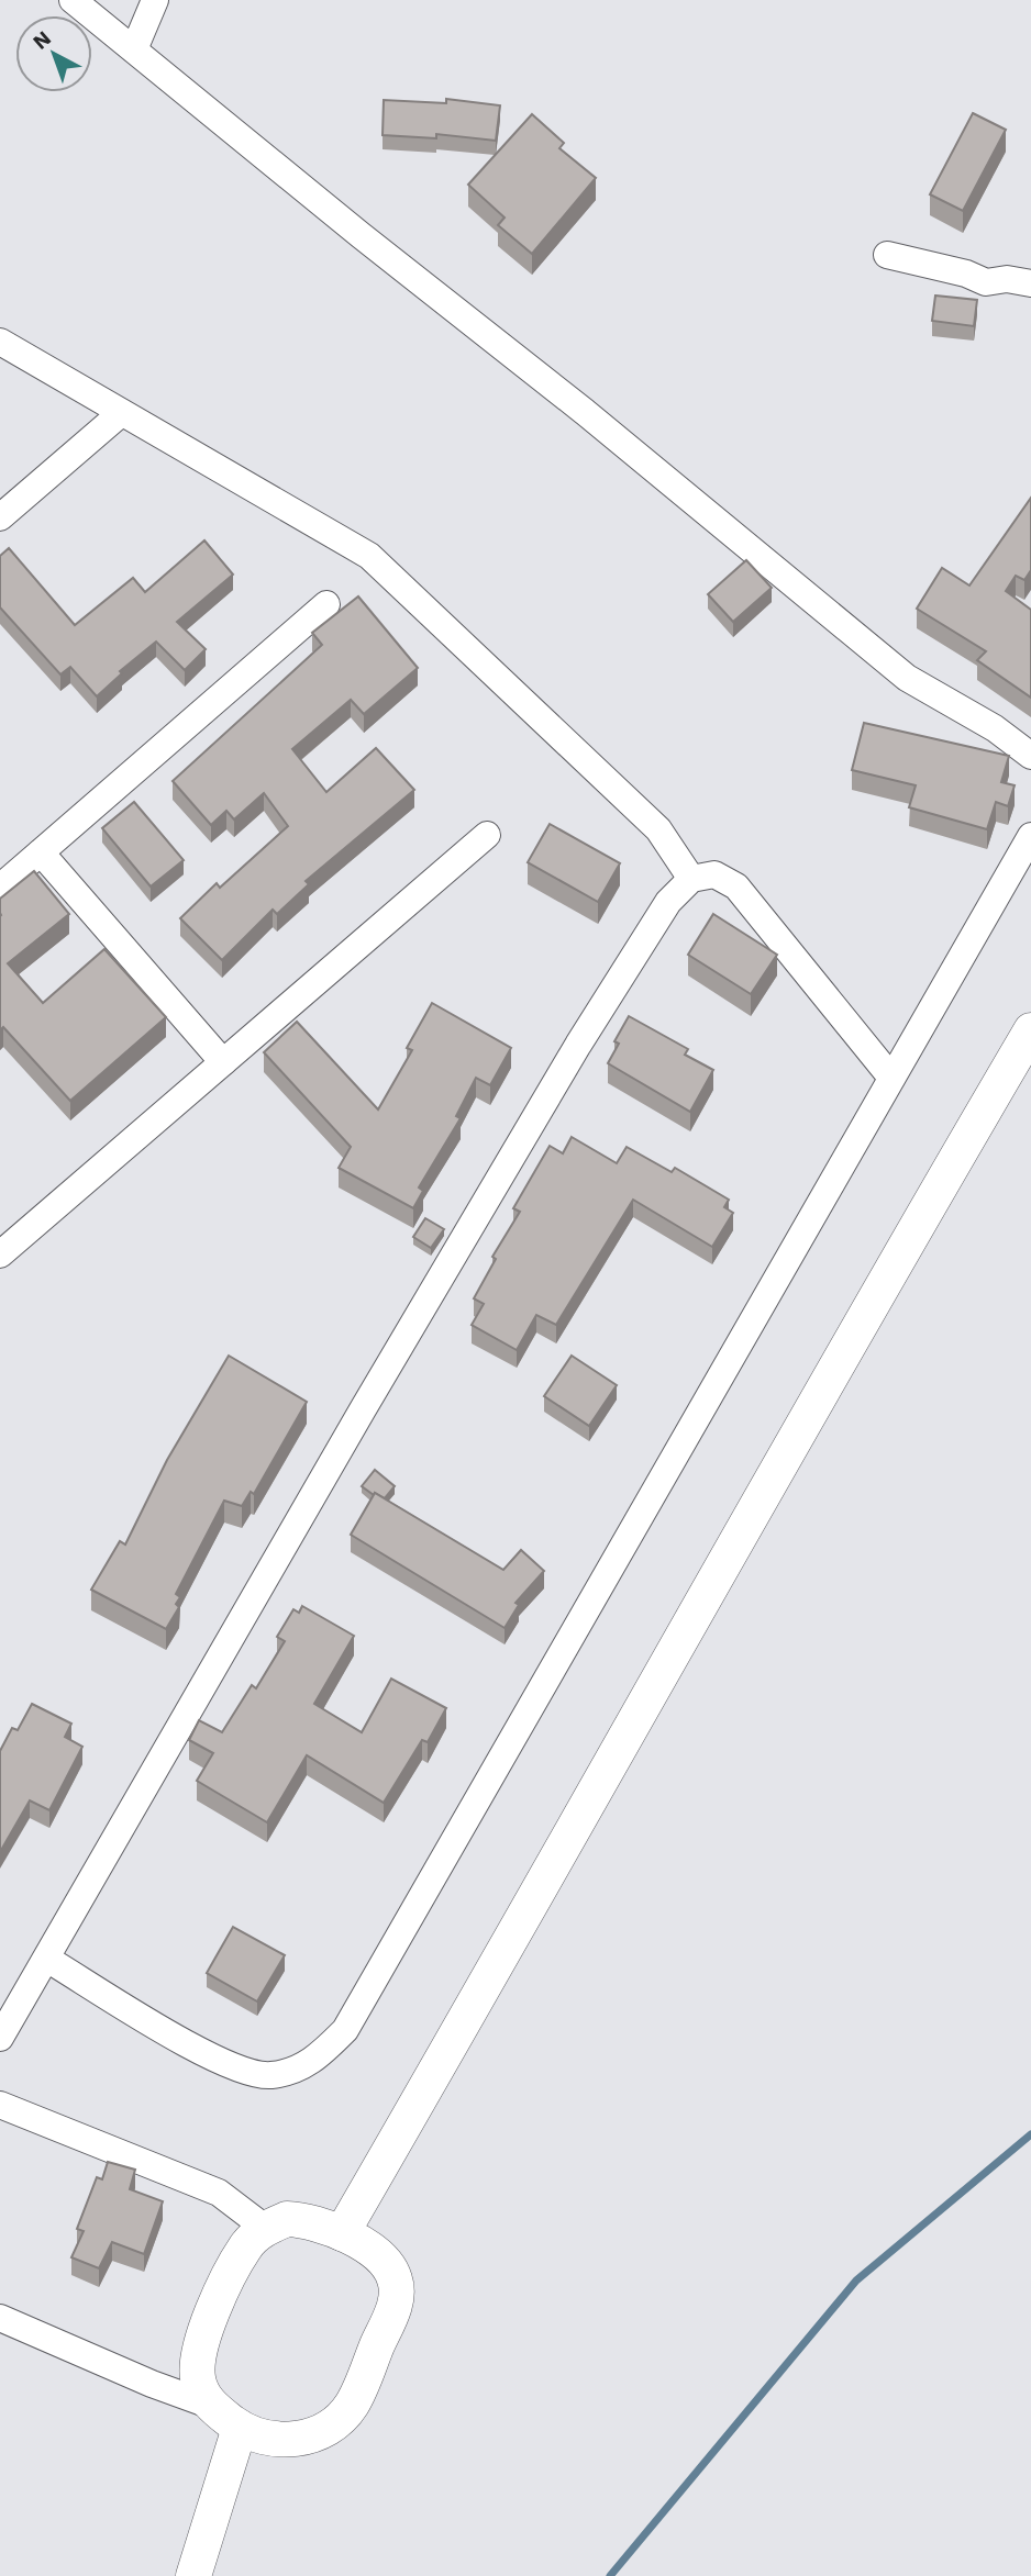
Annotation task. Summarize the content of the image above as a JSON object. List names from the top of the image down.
{
  "north": "top left"
}
